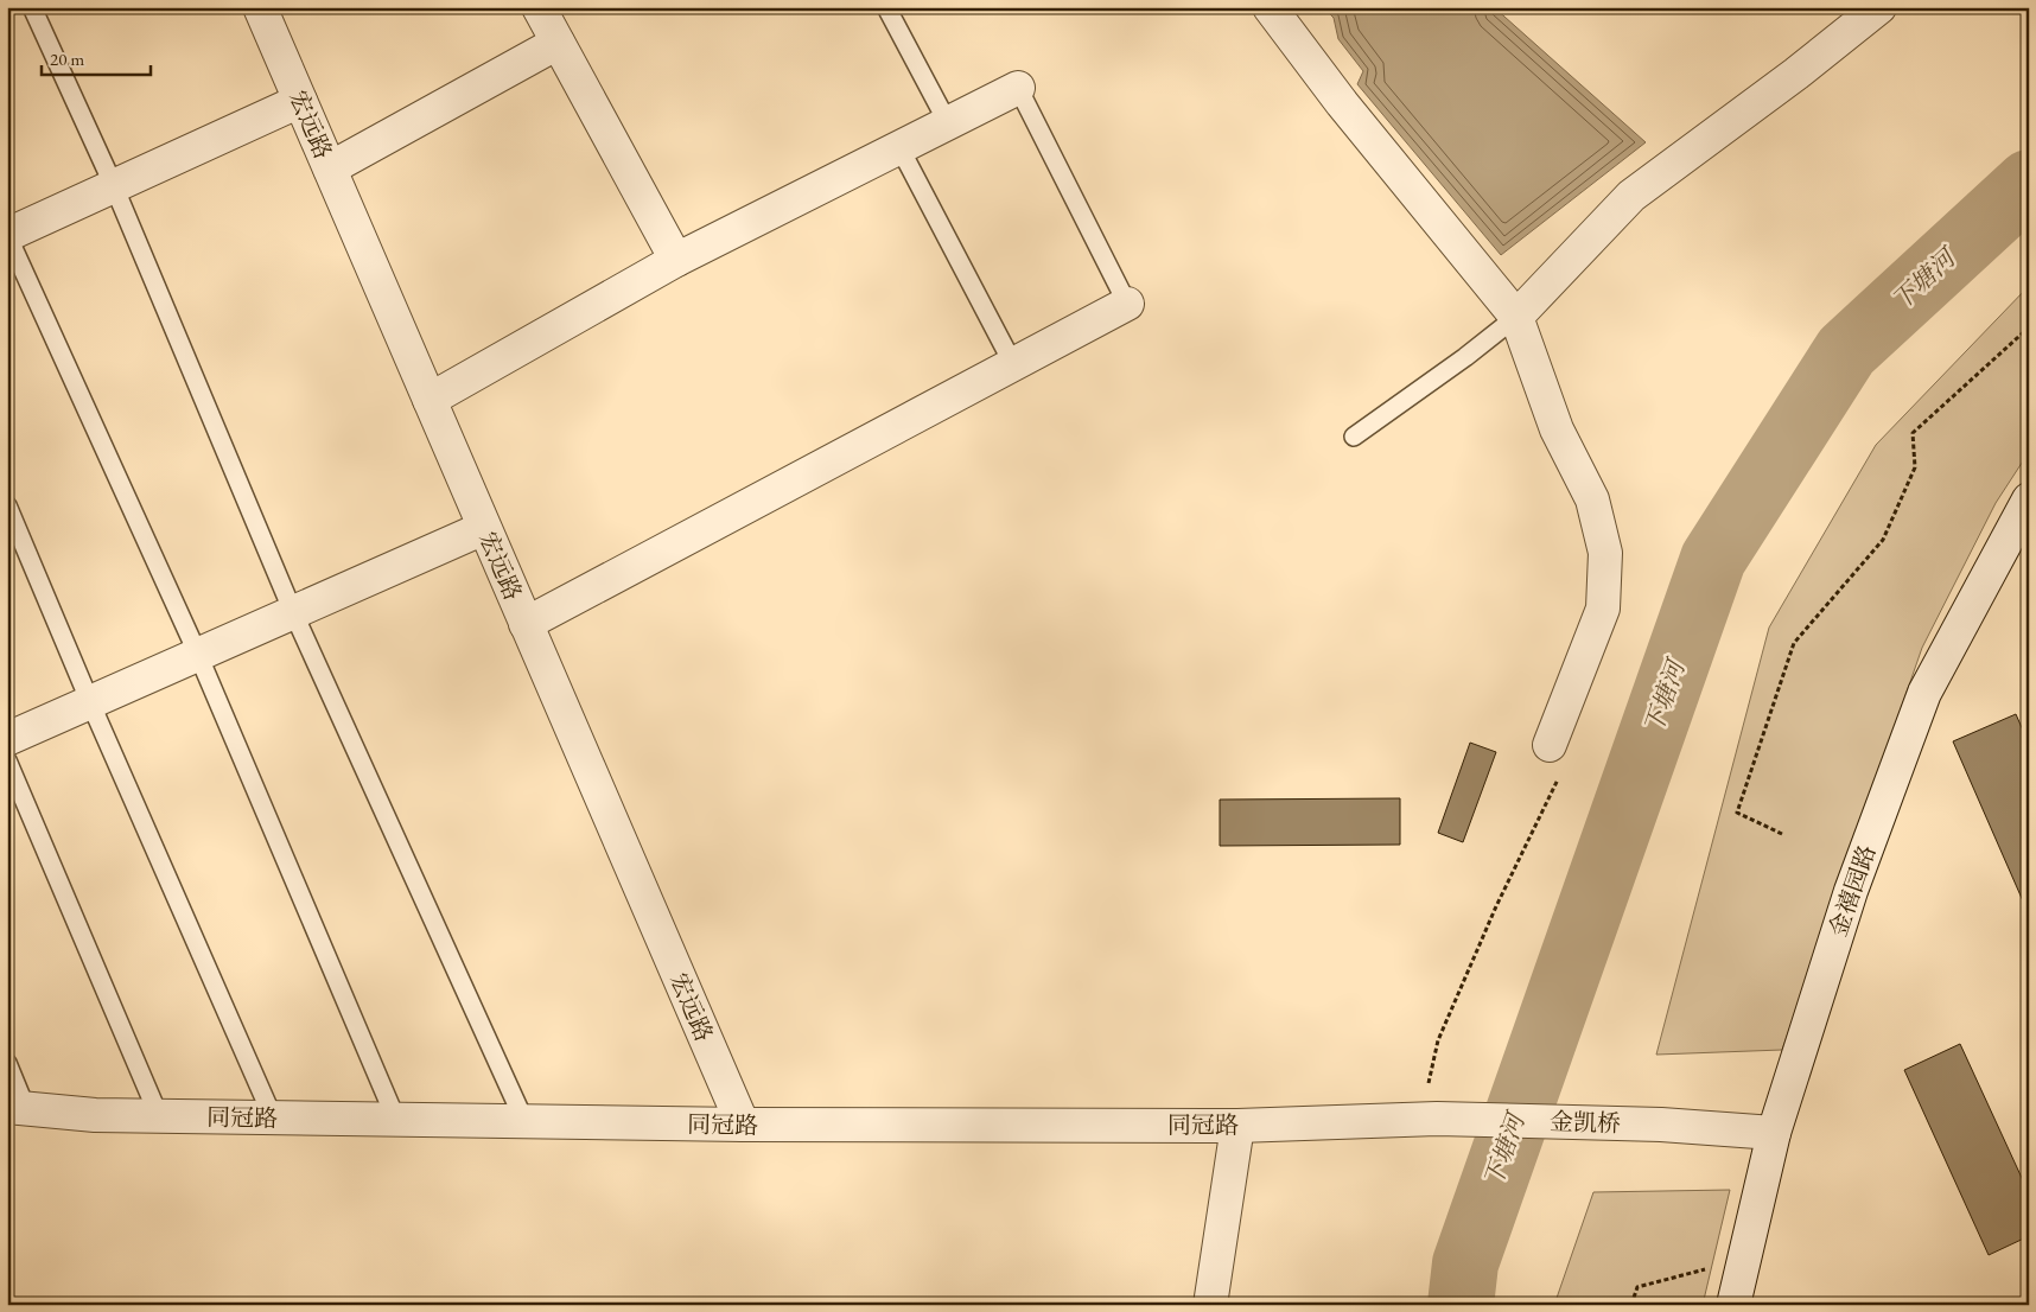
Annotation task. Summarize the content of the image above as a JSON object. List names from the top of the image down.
{
  "streets": {
    "street": [
      "宏远路",
      "金禧园路",
      "同冠路",
      "金凯桥"
    ]
  },
  "crossings": [
    ["宏远路", "同冠路"],
    ["金禧园路", "金凯桥"],
    ["同冠路", "金凯桥"]
  ],
  "water": ["下塘河"],
  "scale_bar": "20 m"
}
